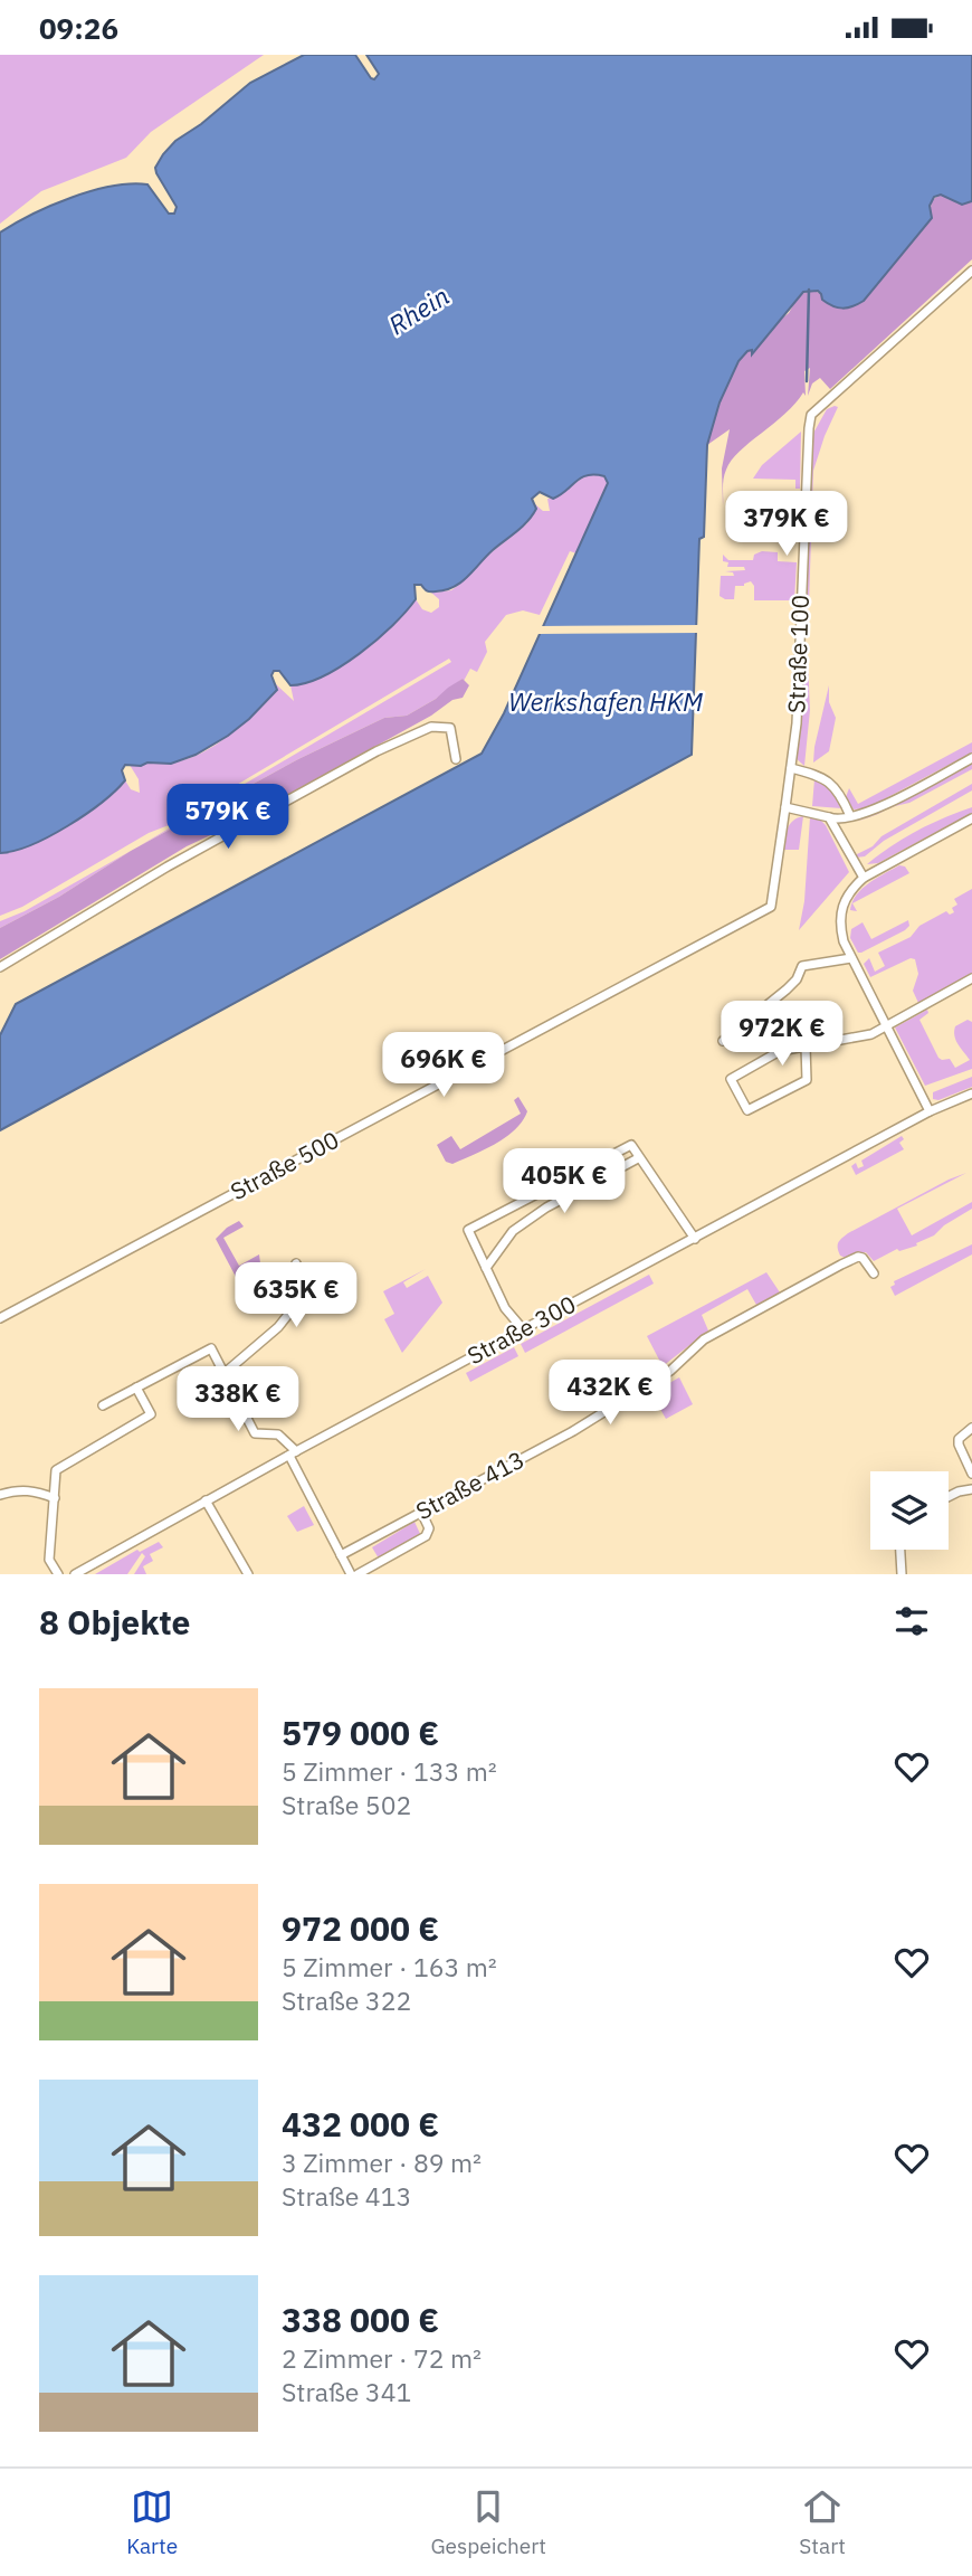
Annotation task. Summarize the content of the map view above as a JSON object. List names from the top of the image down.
{
  "streets": {
    "street": [
      "Straße 100",
      "Straße 500",
      "Straße 300",
      "Straße 413"
    ]
  },
  "crossings": [
    ["Straße 100", "Straße 500"]
  ],
  "water": ["Rhein", "Werkshafen HKM"],
  "page": {
    "status": "09:26",
    "price": [
      "379K €",
      "579K €",
      "972K €",
      "696K €",
      "405K €",
      "635K €",
      "432K €",
      "338K €"
    ],
    "heading": "8 Objekte",
    "list": [
      {
        "name": "579 000 €",
        "note": "5 Zimmer · 133 m² · Straße 502"
      },
      {
        "name": "972 000 €",
        "note": "5 Zimmer · 163 m² · Straße 322"
      },
      {
        "name": "432 000 €",
        "note": "3 Zimmer · 89 m² · Straße 413"
      },
      {
        "name": "338 000 €",
        "note": "2 Zimmer · 72 m² · Straße 341"
      }
    ],
    "tabs": ["Karte", "Gespeichert", "Start"]
  }
}
